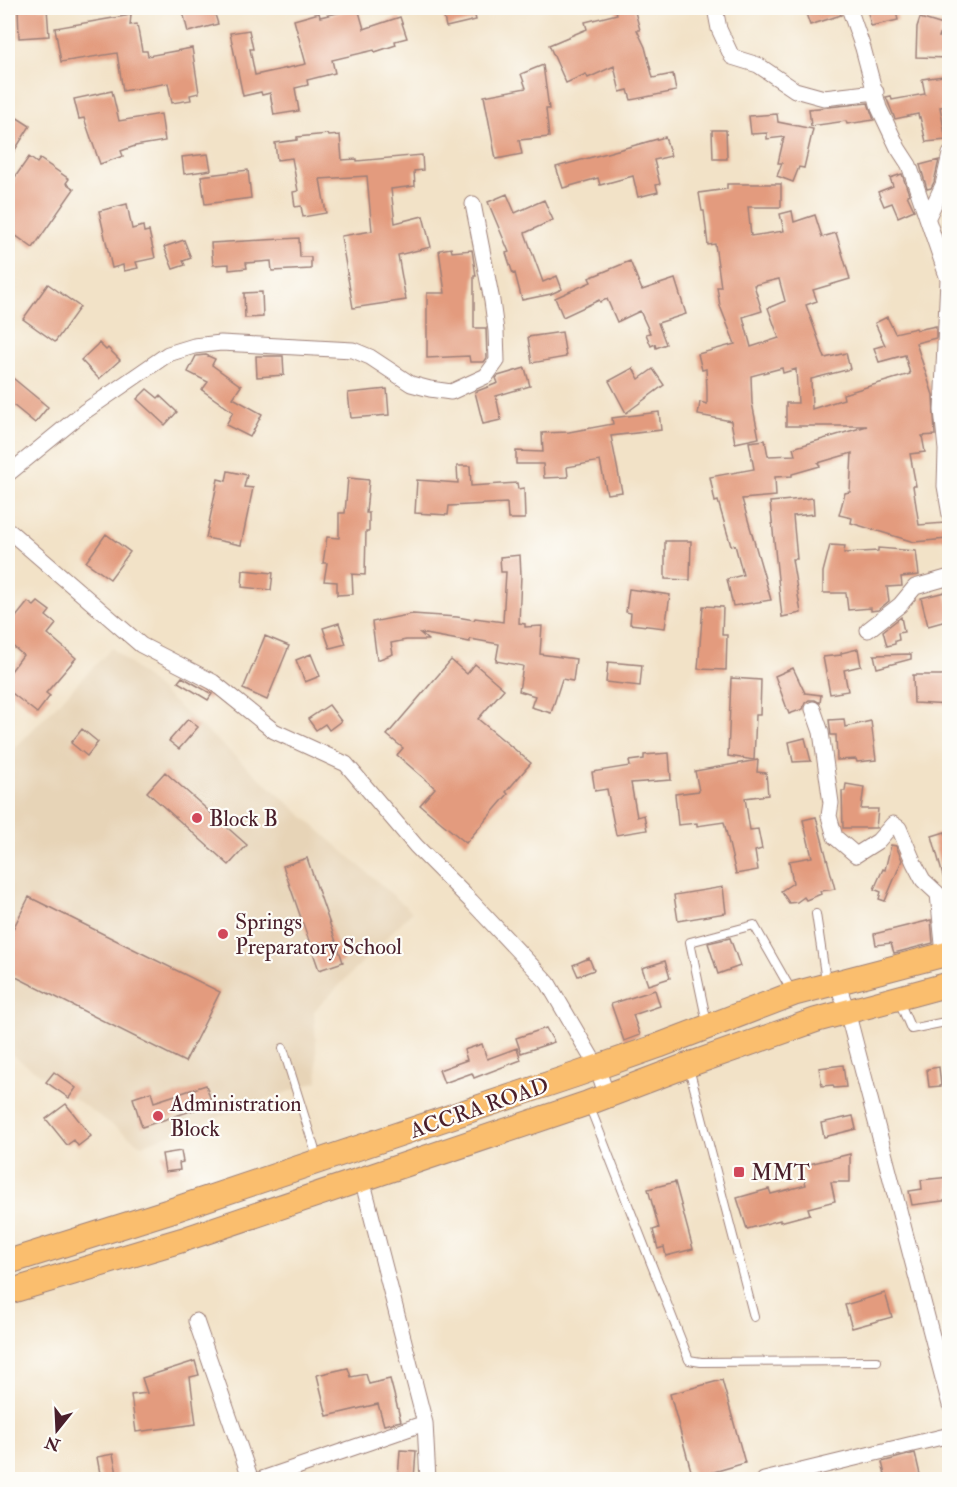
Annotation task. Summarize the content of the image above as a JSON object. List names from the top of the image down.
{
  "streets": {
    "main road": ["ACCRA ROAD"]
  },
  "places": {
    "other": ["Block B", "Springs Preparatory School", "Administration Block"],
    "transit": ["MMT"]
  },
  "north": "bottom"
}
